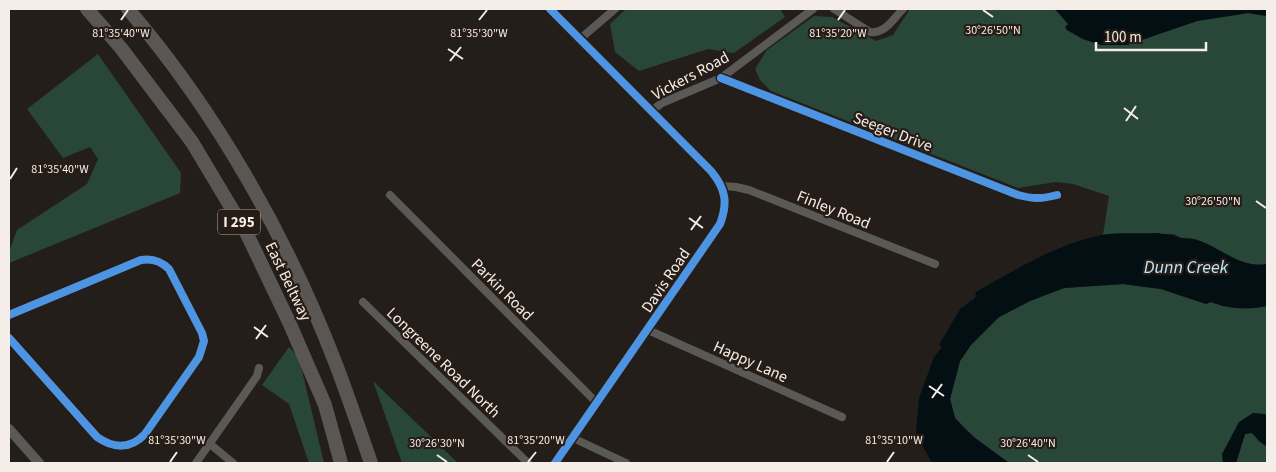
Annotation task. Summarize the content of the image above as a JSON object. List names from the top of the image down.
{
  "streets": {
    "highway": ["I 295", "East Beltway"],
    "street": [
      "Vickers Road",
      "Seeger Drive",
      "Finley Road",
      "Davis Road",
      "Parkin Road",
      "Happy Lane",
      "Longreene Road North"
    ]
  },
  "crossings": [
    ["Vickers Road", "Seeger Drive"],
    ["Finley Road", "Davis Road"],
    ["Davis Road", "Parkin Road"],
    ["Davis Road", "Happy Lane"]
  ],
  "water": ["Dunn Creek"],
  "scale_bar": "100 m",
  "coordinates": [
    "30°26'50\"N",
    "81°35'40\"W",
    "81°35'30\"W",
    "81°35'20\"W",
    "81°35'10\"W",
    "30°26'30\"N",
    "30°26'40\"N"
  ]
}
